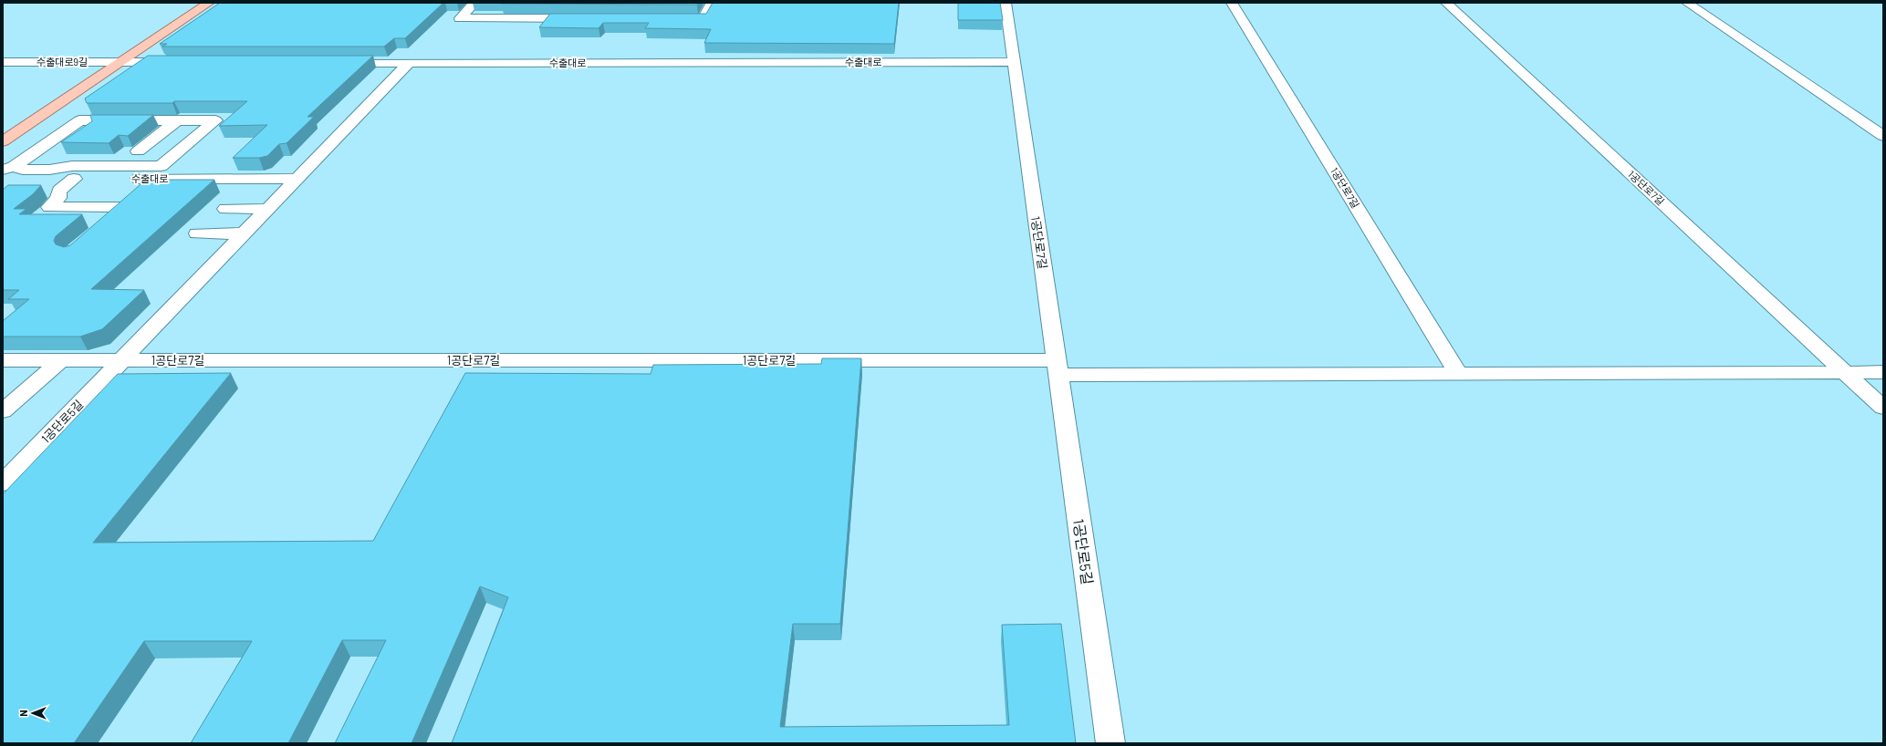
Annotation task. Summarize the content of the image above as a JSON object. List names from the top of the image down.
{
  "streets": {
    "street": [
      "수출대로9길",
      "수출대로",
      "1공단로7길",
      "1공단로5길"
    ]
  },
  "crossings": [
    ["수출대로", "1공단로7길"],
    ["1공단로7길", "1공단로5길"]
  ],
  "north": "left"
}
